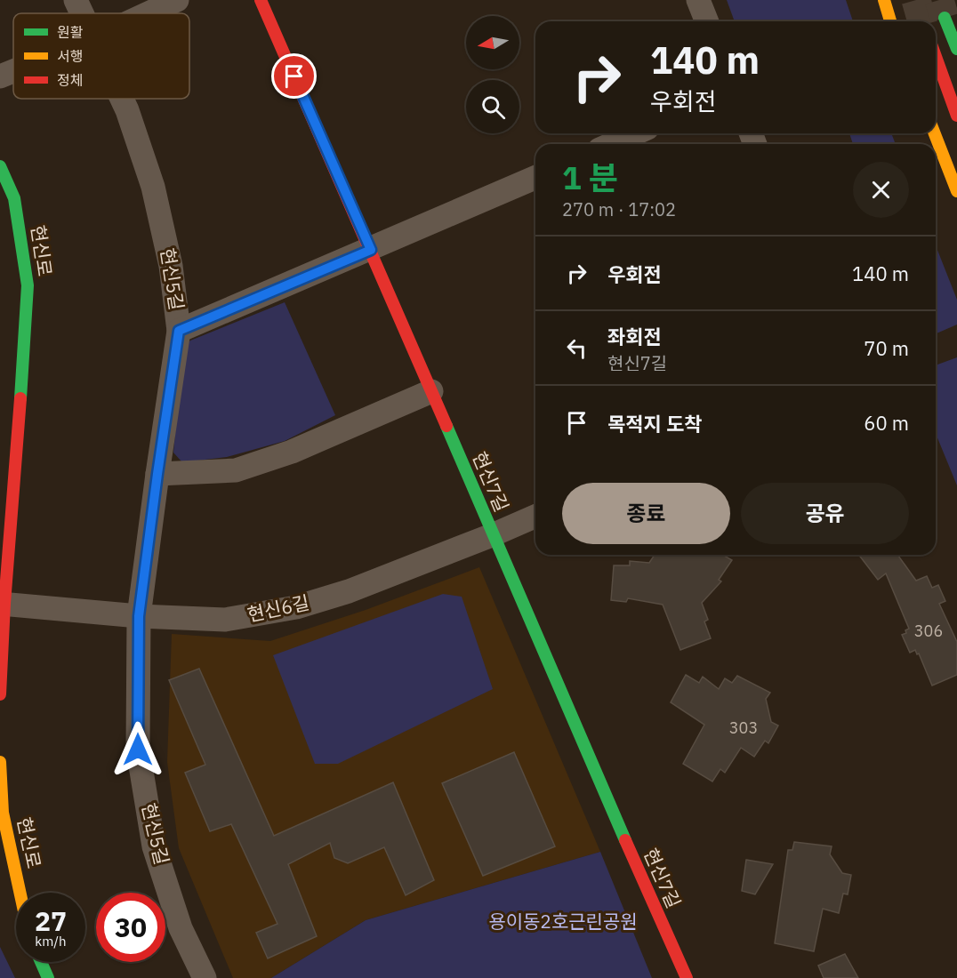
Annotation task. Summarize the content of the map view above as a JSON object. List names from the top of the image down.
{
  "streets": {
    "street": [
      "현신로",
      "현신5길",
      "현신7길",
      "현신6길"
    ]
  },
  "crossings": [
    ["현신로", "현신6길"],
    ["현신5길", "현신6길"],
    ["현신7길", "현신6길"]
  ],
  "parks": ["용이동2호근린공원"],
  "house_numbers": ["306", "303"],
  "legend": ["원활", "서행", "정체"],
  "north": "left",
  "page": {
    "turn": ["140 m", "우회전"],
    "heading": ["1 분", "270 m · 17:02"],
    "list": [
      {
        "name": "우회전",
        "value": "140 m"
      },
      {
        "name": "좌회전",
        "note": "현신7길",
        "value": "70 m"
      },
      {
        "name": "목적지 도착",
        "value": "60 m"
      }
    ],
    "buttons": ["종료", "공유"],
    "speed": "27 km/h",
    "limit": "30"
  }
}
